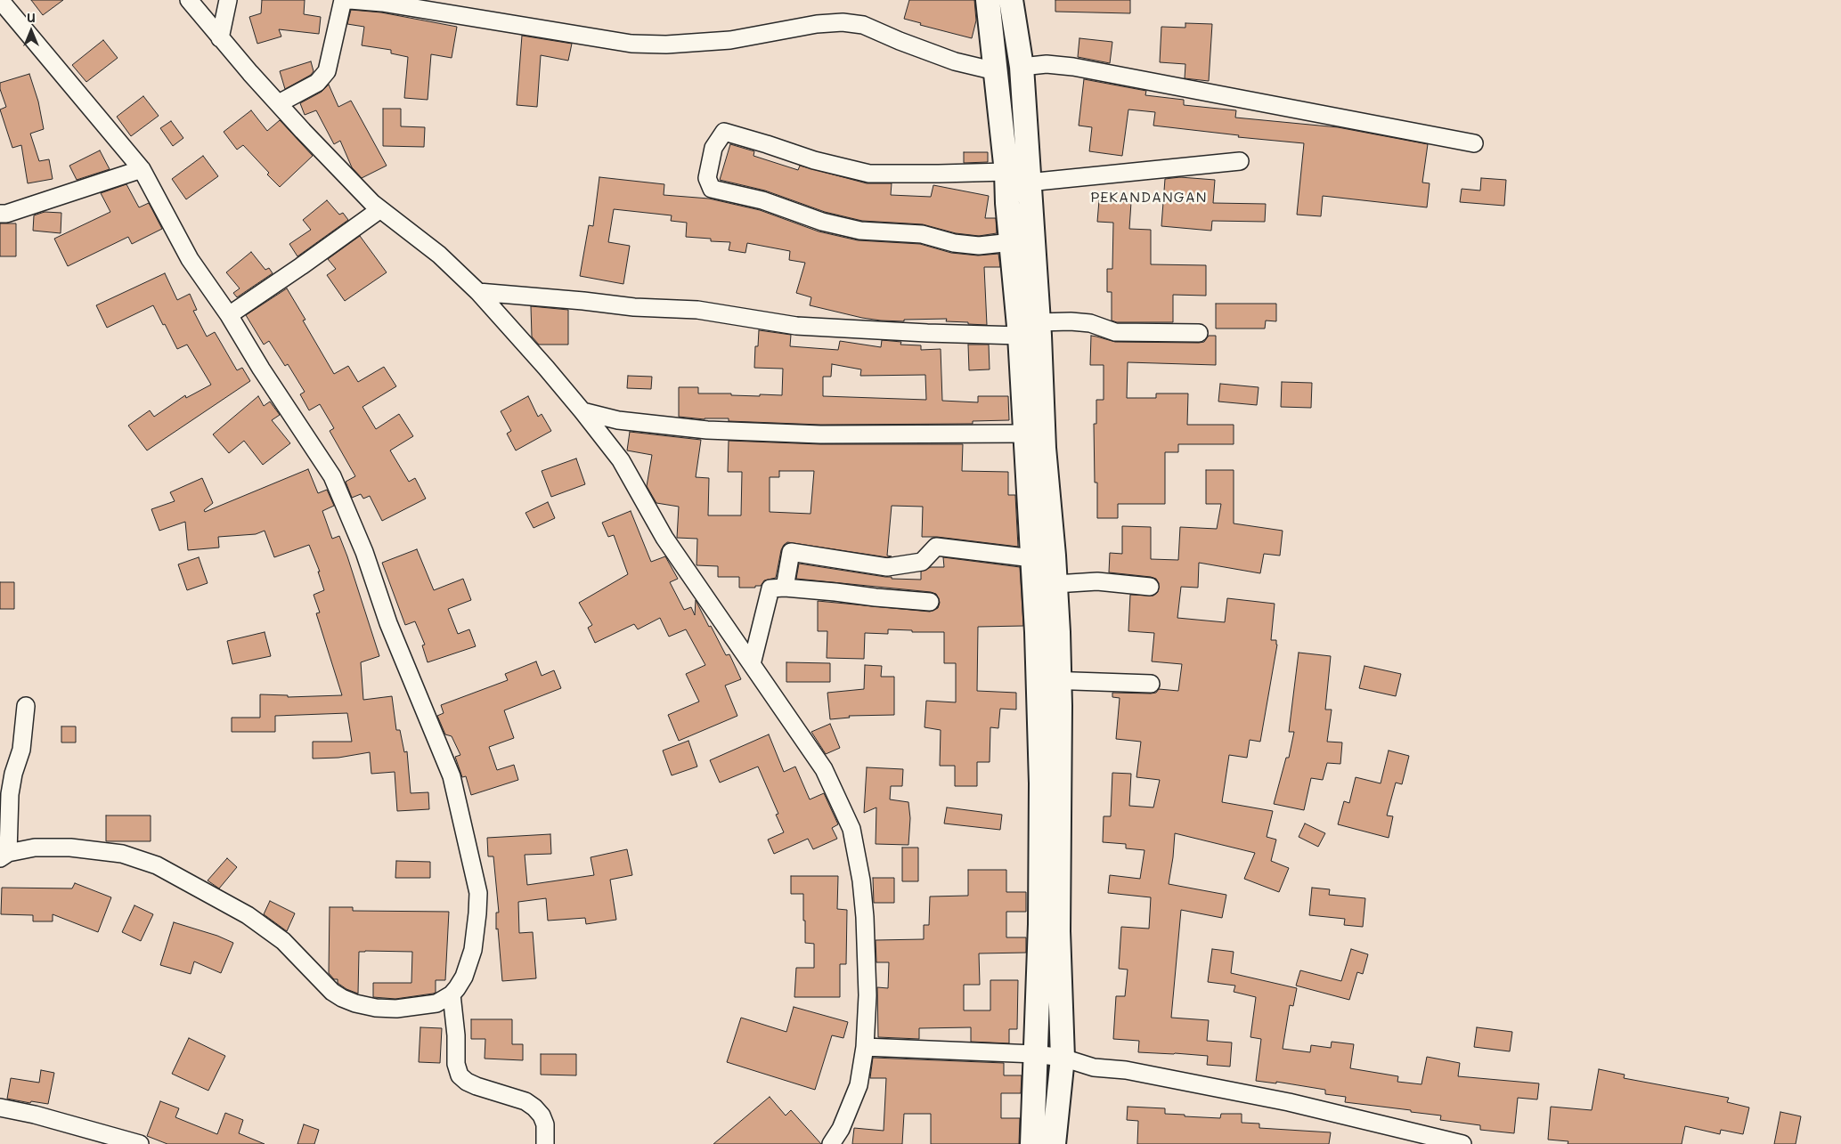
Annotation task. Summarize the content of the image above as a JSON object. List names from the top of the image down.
{
  "districts": ["PEKANDANGAN"],
  "north": "top"
}
